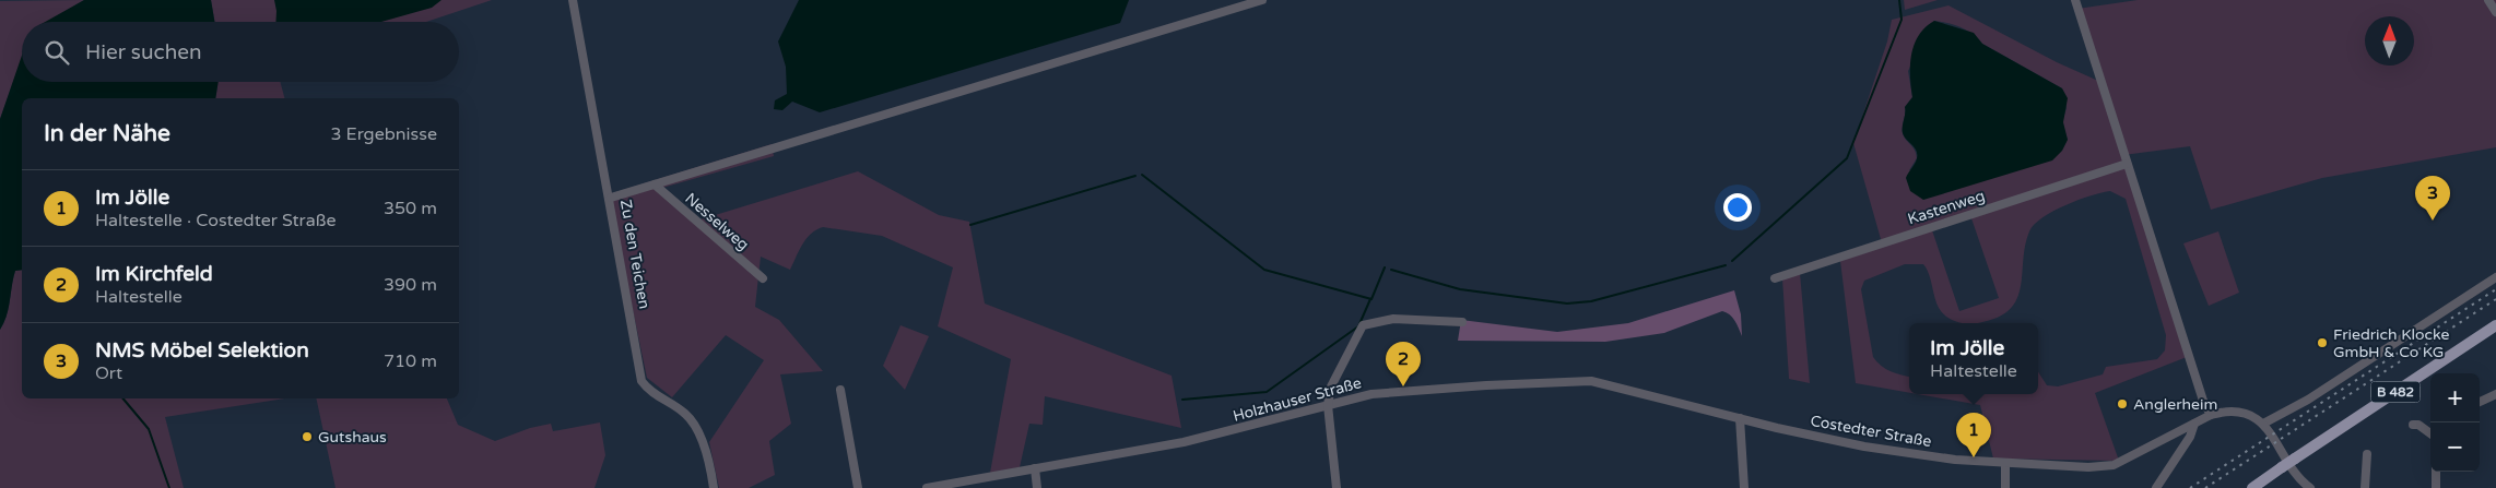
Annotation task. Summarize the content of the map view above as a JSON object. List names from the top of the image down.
{
  "streets": {
    "main road": ["B 482"],
    "street": [
      "Kastenweg",
      "Nesselweg",
      "Zu den Teichen",
      "Holzhauser Straße",
      "Costedter Straße"
    ]
  },
  "crossings": [
    ["Holzhauser Straße", "Costedter Straße"]
  ],
  "places": ["Friedrich Klocke GmbH & Co KG", "Anglerheim", "Gutshaus"],
  "north": "top",
  "page": {
    "search": "Hier suchen",
    "heading": ["In der Nähe", "3 Ergebnisse"],
    "list": [
      {
        "mark": "1",
        "name": "Im Jölle",
        "note": "Haltestelle · Costedter Straße",
        "value": "350 m"
      },
      {
        "mark": "2",
        "name": "Im Kirchfeld",
        "note": "Haltestelle",
        "value": "390 m"
      },
      {
        "mark": "3",
        "name": "NMS Möbel Selektion",
        "note": "Ort",
        "value": "710 m"
      }
    ],
    "pins": ["3", "2", "1"],
    "popup": ["Im Jölle", "Haltestelle"],
    "map_buttons": ["+", "−"]
  }
}
